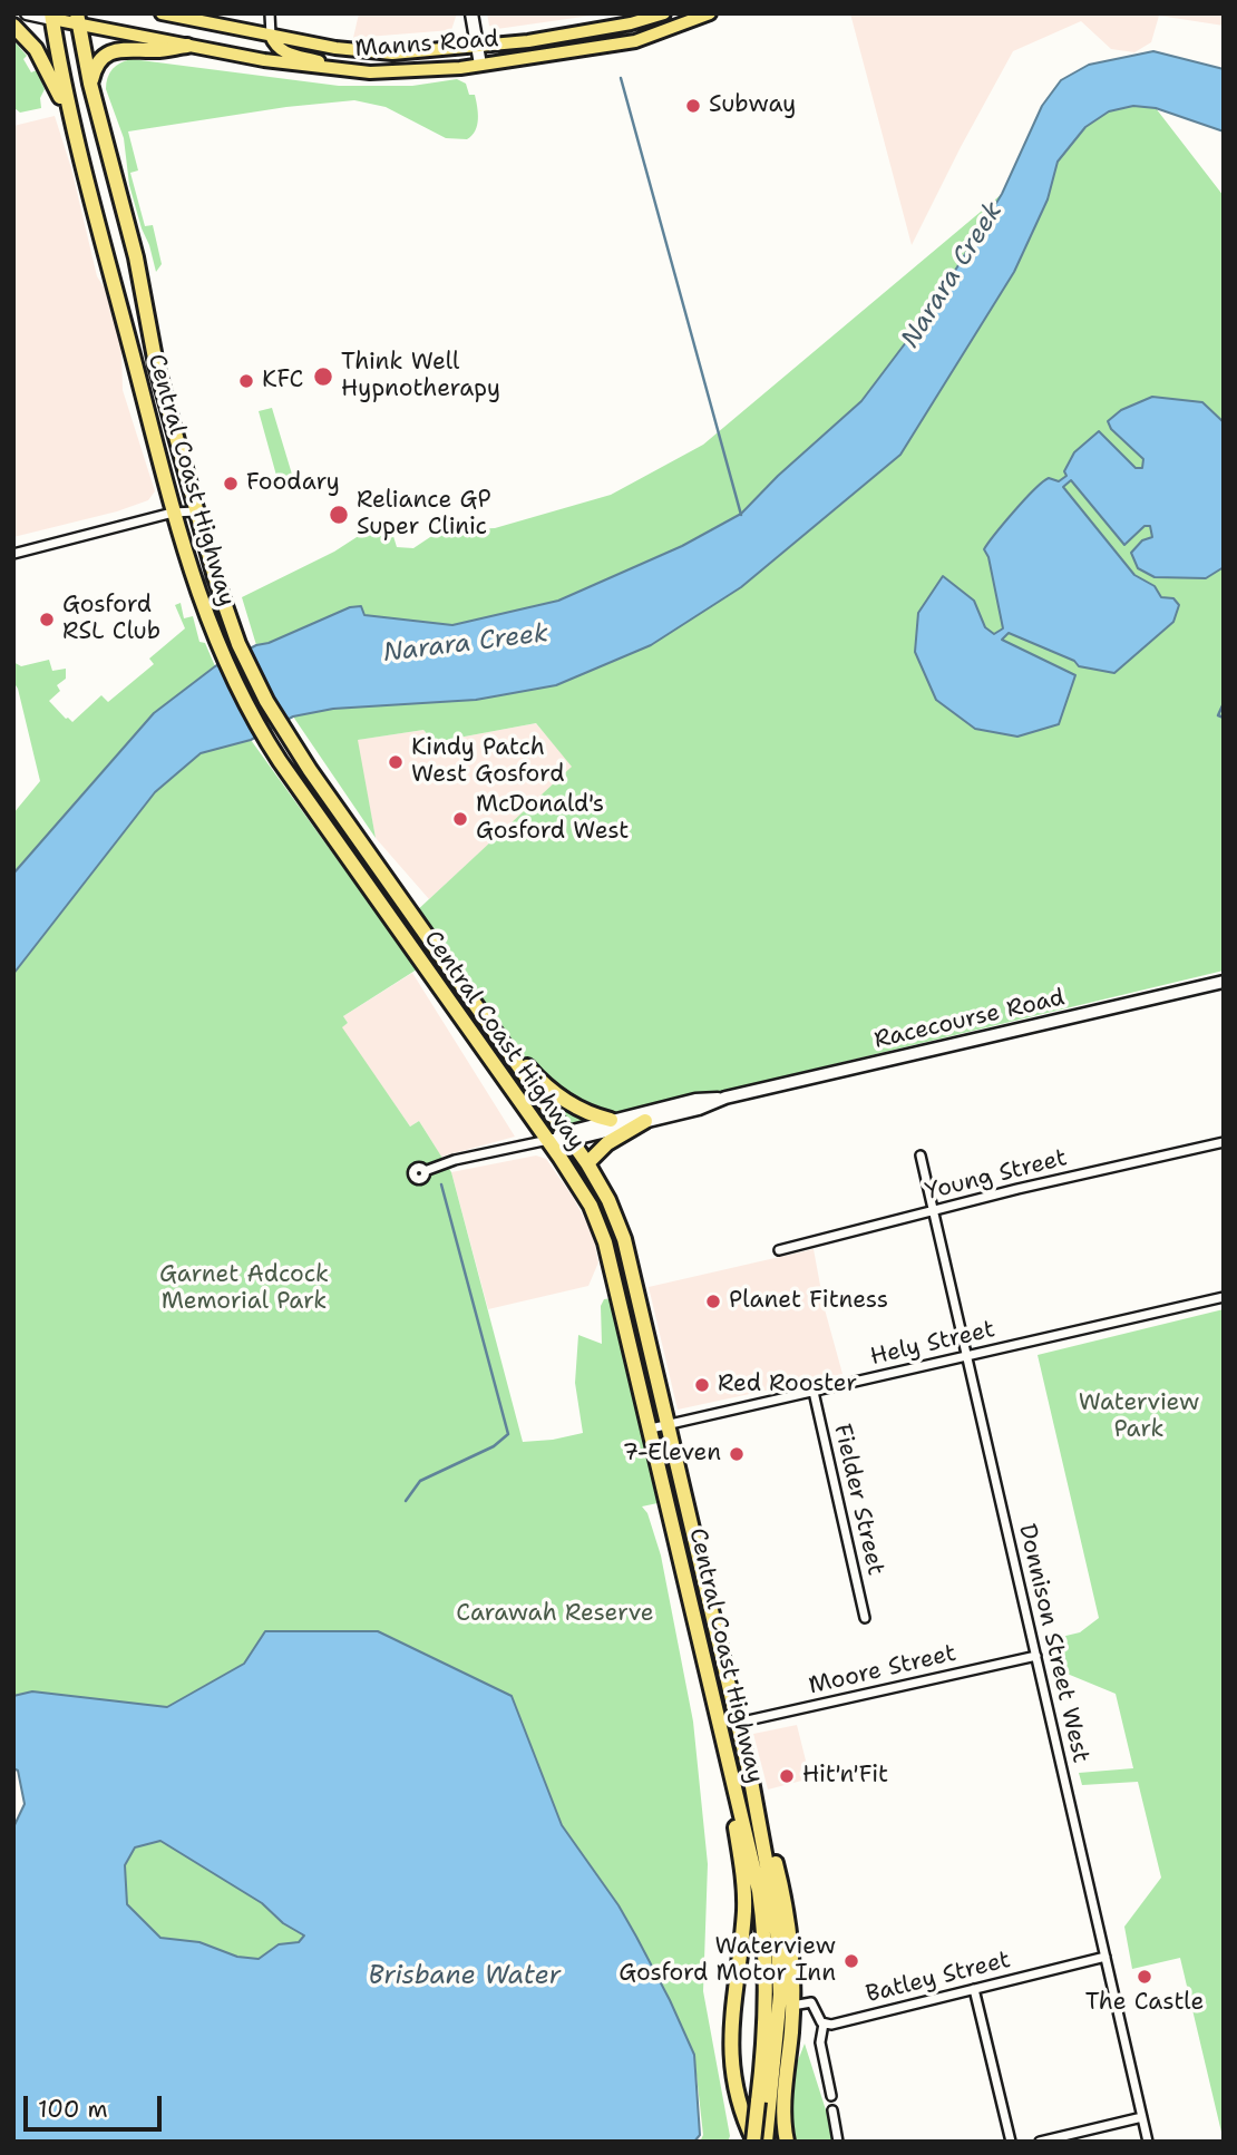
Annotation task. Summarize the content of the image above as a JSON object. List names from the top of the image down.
{
  "streets": {
    "highway": ["Central Coast Highway"],
    "main road": ["Manns Road", "Racecourse Road"],
    "street": [
      "Young Street",
      "Hely Street",
      "Fielder Street",
      "Donnison Street West",
      "Moore Street",
      "Batley Street"
    ]
  },
  "crossings": [
    ["Manns Road", "Central Coast Highway"],
    ["Central Coast Highway", "Racecourse Road"],
    ["Central Coast Highway", "Hely Street"],
    ["Central Coast Highway", "Moore Street"],
    ["Young Street", "Donnison Street West"],
    ["Hely Street", "Fielder Street"],
    ["Hely Street", "Donnison Street West"],
    ["Donnison Street West", "Moore Street"],
    ["Donnison Street West", "Batley Street"]
  ],
  "water": ["Narara Creek", "Brisbane Water"],
  "parks": ["Garnet Adcock Memorial Park", "Waterview Park", "Carawah Reserve"],
  "places": [
    "Subway",
    "Think Well Hypnotherapy",
    "KFC",
    "Foodary",
    "Reliance GP Super Clinic",
    "Gosford RSL Club",
    "Kindy Patch West Gosford",
    "McDonald's Gosford West",
    "Planet Fitness",
    "Red Rooster",
    "7-Eleven",
    "Hit'n'Fit",
    "Waterview Gosford Motor Inn",
    "The Castle"
  ],
  "scale_bar": "100 m"
}
